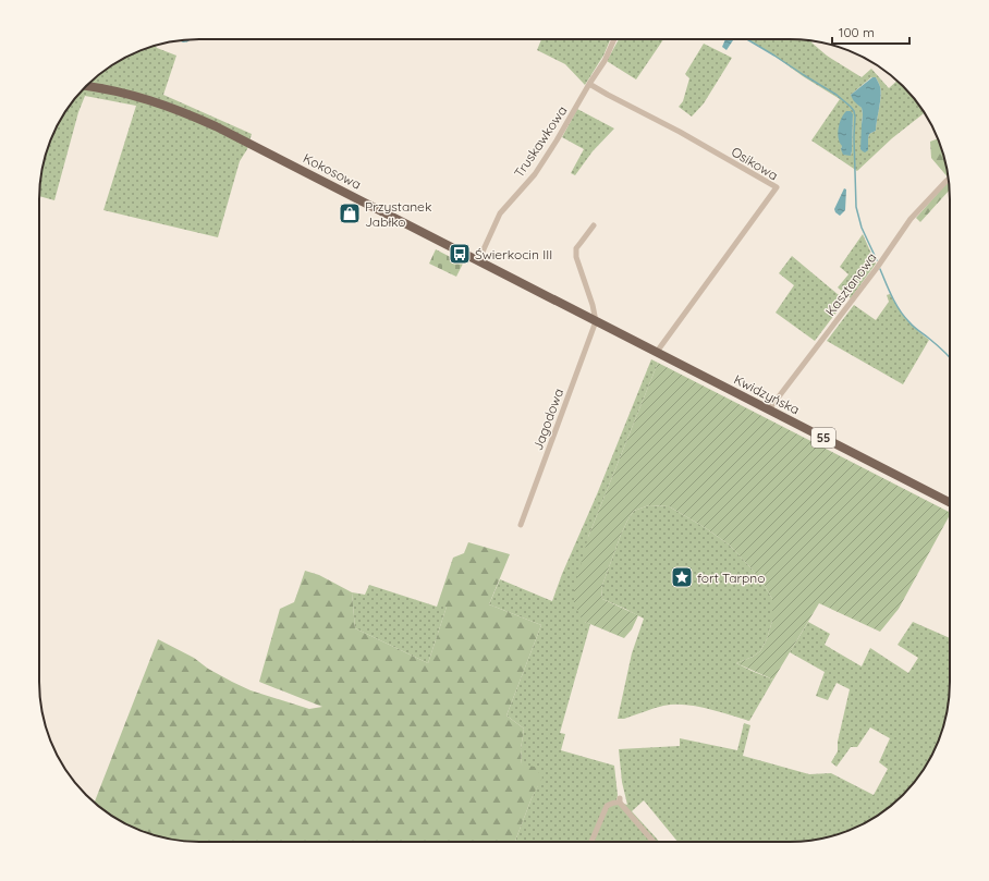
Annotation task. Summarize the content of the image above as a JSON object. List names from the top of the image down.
{
  "streets": {
    "main road": ["Kokosowa", "Kwidzyńska", "55"],
    "street": [
      "Truskawkowa",
      "Osikowa",
      "Kasztanowa",
      "Jagodowa"
    ]
  },
  "crossings": [
    ["Truskawkowa", "Osikowa"],
    ["Truskawkowa", "Kokosowa"],
    ["Osikowa", "Kokosowa"],
    ["Osikowa", "Kwidzyńska"],
    ["Kokosowa", "Kwidzyńska"],
    ["Kokosowa", "Jagodowa"],
    ["Kasztanowa", "Kwidzyńska"]
  ],
  "places": {
    "shop": ["Przystanek Jabłko"],
    "bus stop": ["Świerkocin III"],
    "place": ["fort Tarpno"]
  },
  "scale_bar": "100 m"
}
